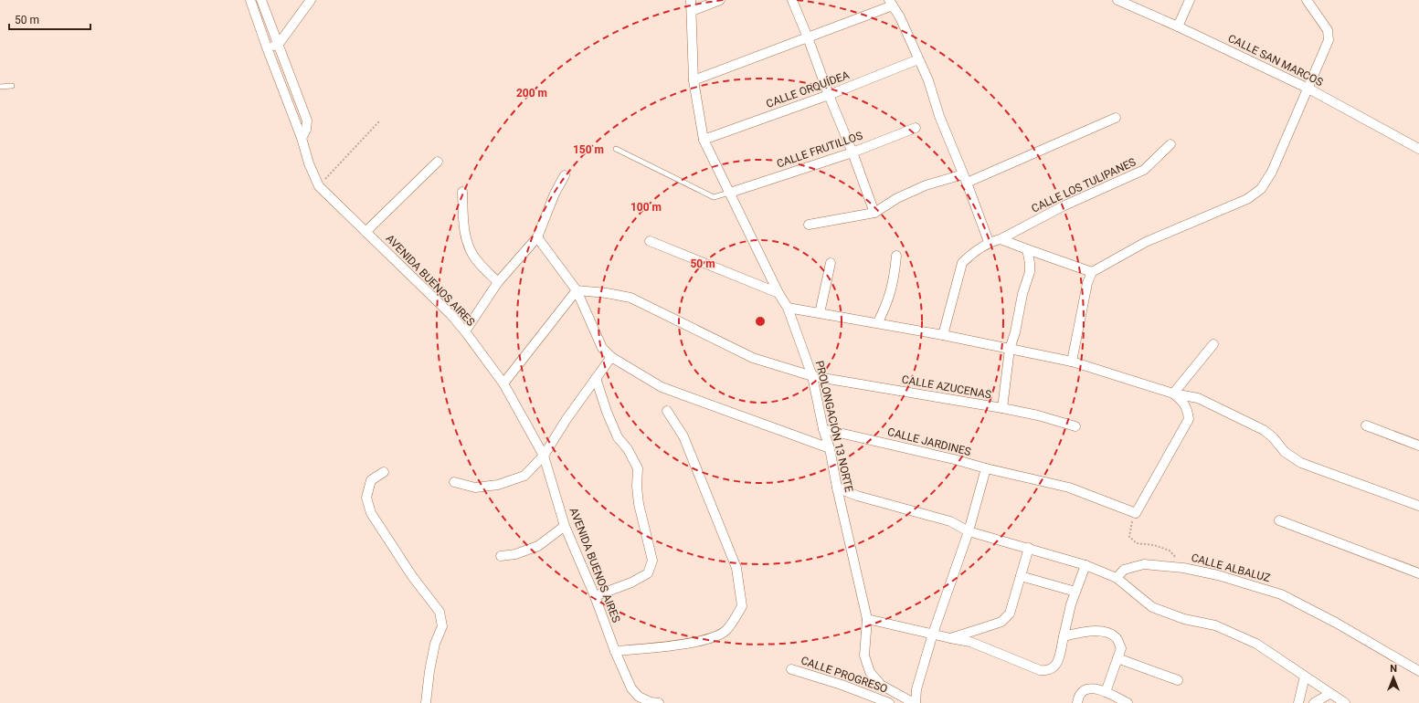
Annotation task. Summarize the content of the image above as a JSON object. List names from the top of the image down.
{
  "streets": {
    "street": [
      "CALLE SAN MARCOS",
      "CALLE ORQUÍDEA",
      "CALLE FRUTILLOS",
      "CALLE LOS TULIPANES",
      "AVENIDA BUENOS AIRES",
      "CALLE AZUCENAS",
      "PROLONGACIÓN 13 NORTE",
      "CALLE JARDINES",
      "CALLE ALBALUZ",
      "CALLE PROGRESO"
    ]
  },
  "crossings": [
    ["CALLE ORQUÍDEA", "PROLONGACIÓN 13 NORTE"],
    ["CALLE FRUTILLOS", "PROLONGACIÓN 13 NORTE"],
    ["CALLE AZUCENAS", "PROLONGACIÓN 13 NORTE"],
    ["PROLONGACIÓN 13 NORTE", "CALLE JARDINES"]
  ],
  "scale_bar": "50 m",
  "north": "top",
  "rings": [
    "200 m",
    "150 m",
    "100 m",
    "50 m"
  ]
}
